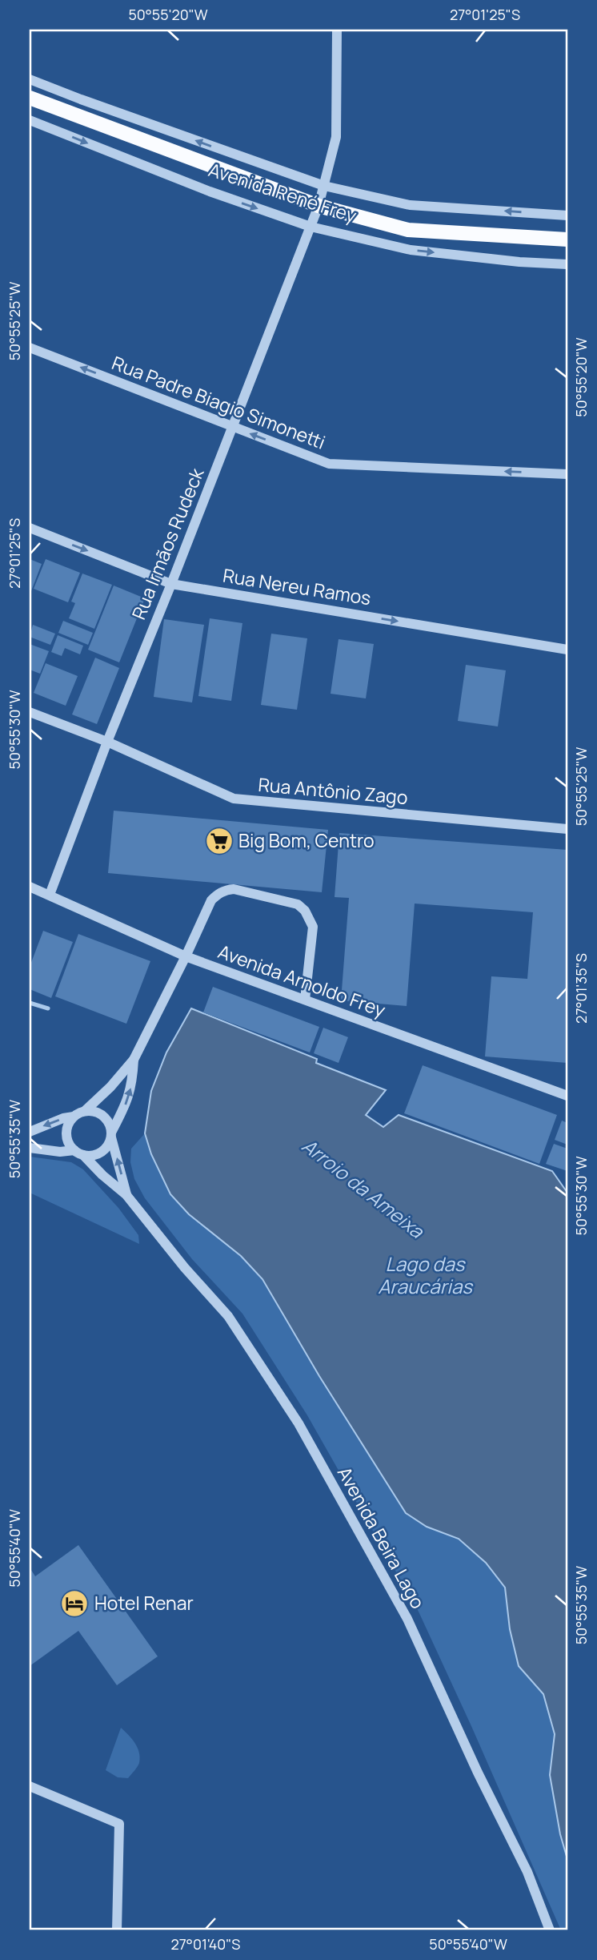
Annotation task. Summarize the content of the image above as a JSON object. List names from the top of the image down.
{
  "streets": {
    "main road": ["Avenida René Frey"],
    "street": [
      "Rua Padre Biagio Simonetti",
      "Rua Irmãos Rudeck",
      "Rua Nereu Ramos",
      "Rua Antônio Zago",
      "Avenida Arnoldo Frey",
      "Avenida Beira Lago"
    ]
  },
  "crossings": [
    ["Avenida René Frey", "Rua Irmãos Rudeck"],
    ["Rua Padre Biagio Simonetti", "Rua Irmãos Rudeck"],
    ["Rua Irmãos Rudeck", "Rua Nereu Ramos"],
    ["Rua Irmãos Rudeck", "Rua Antônio Zago"],
    ["Rua Irmãos Rudeck", "Avenida Arnoldo Frey"]
  ],
  "one_way": ["Rua Padre Biagio Simonetti", "Rua Nereu Ramos"],
  "water": ["Arroio da Ameixa", "Lago das Araucárias"],
  "places": {
    "supermarket": ["Big Bom, Centro"],
    "hotel": ["Hotel Renar"]
  },
  "coordinates": [
    "50°55'20\"W",
    "27°01'25\"S",
    "50°55'25\"W",
    "50°55'30\"W",
    "27°01'35\"S",
    "50°55'35\"W",
    "50°55'40\"W",
    "27°01'40\"S"
  ]
}
